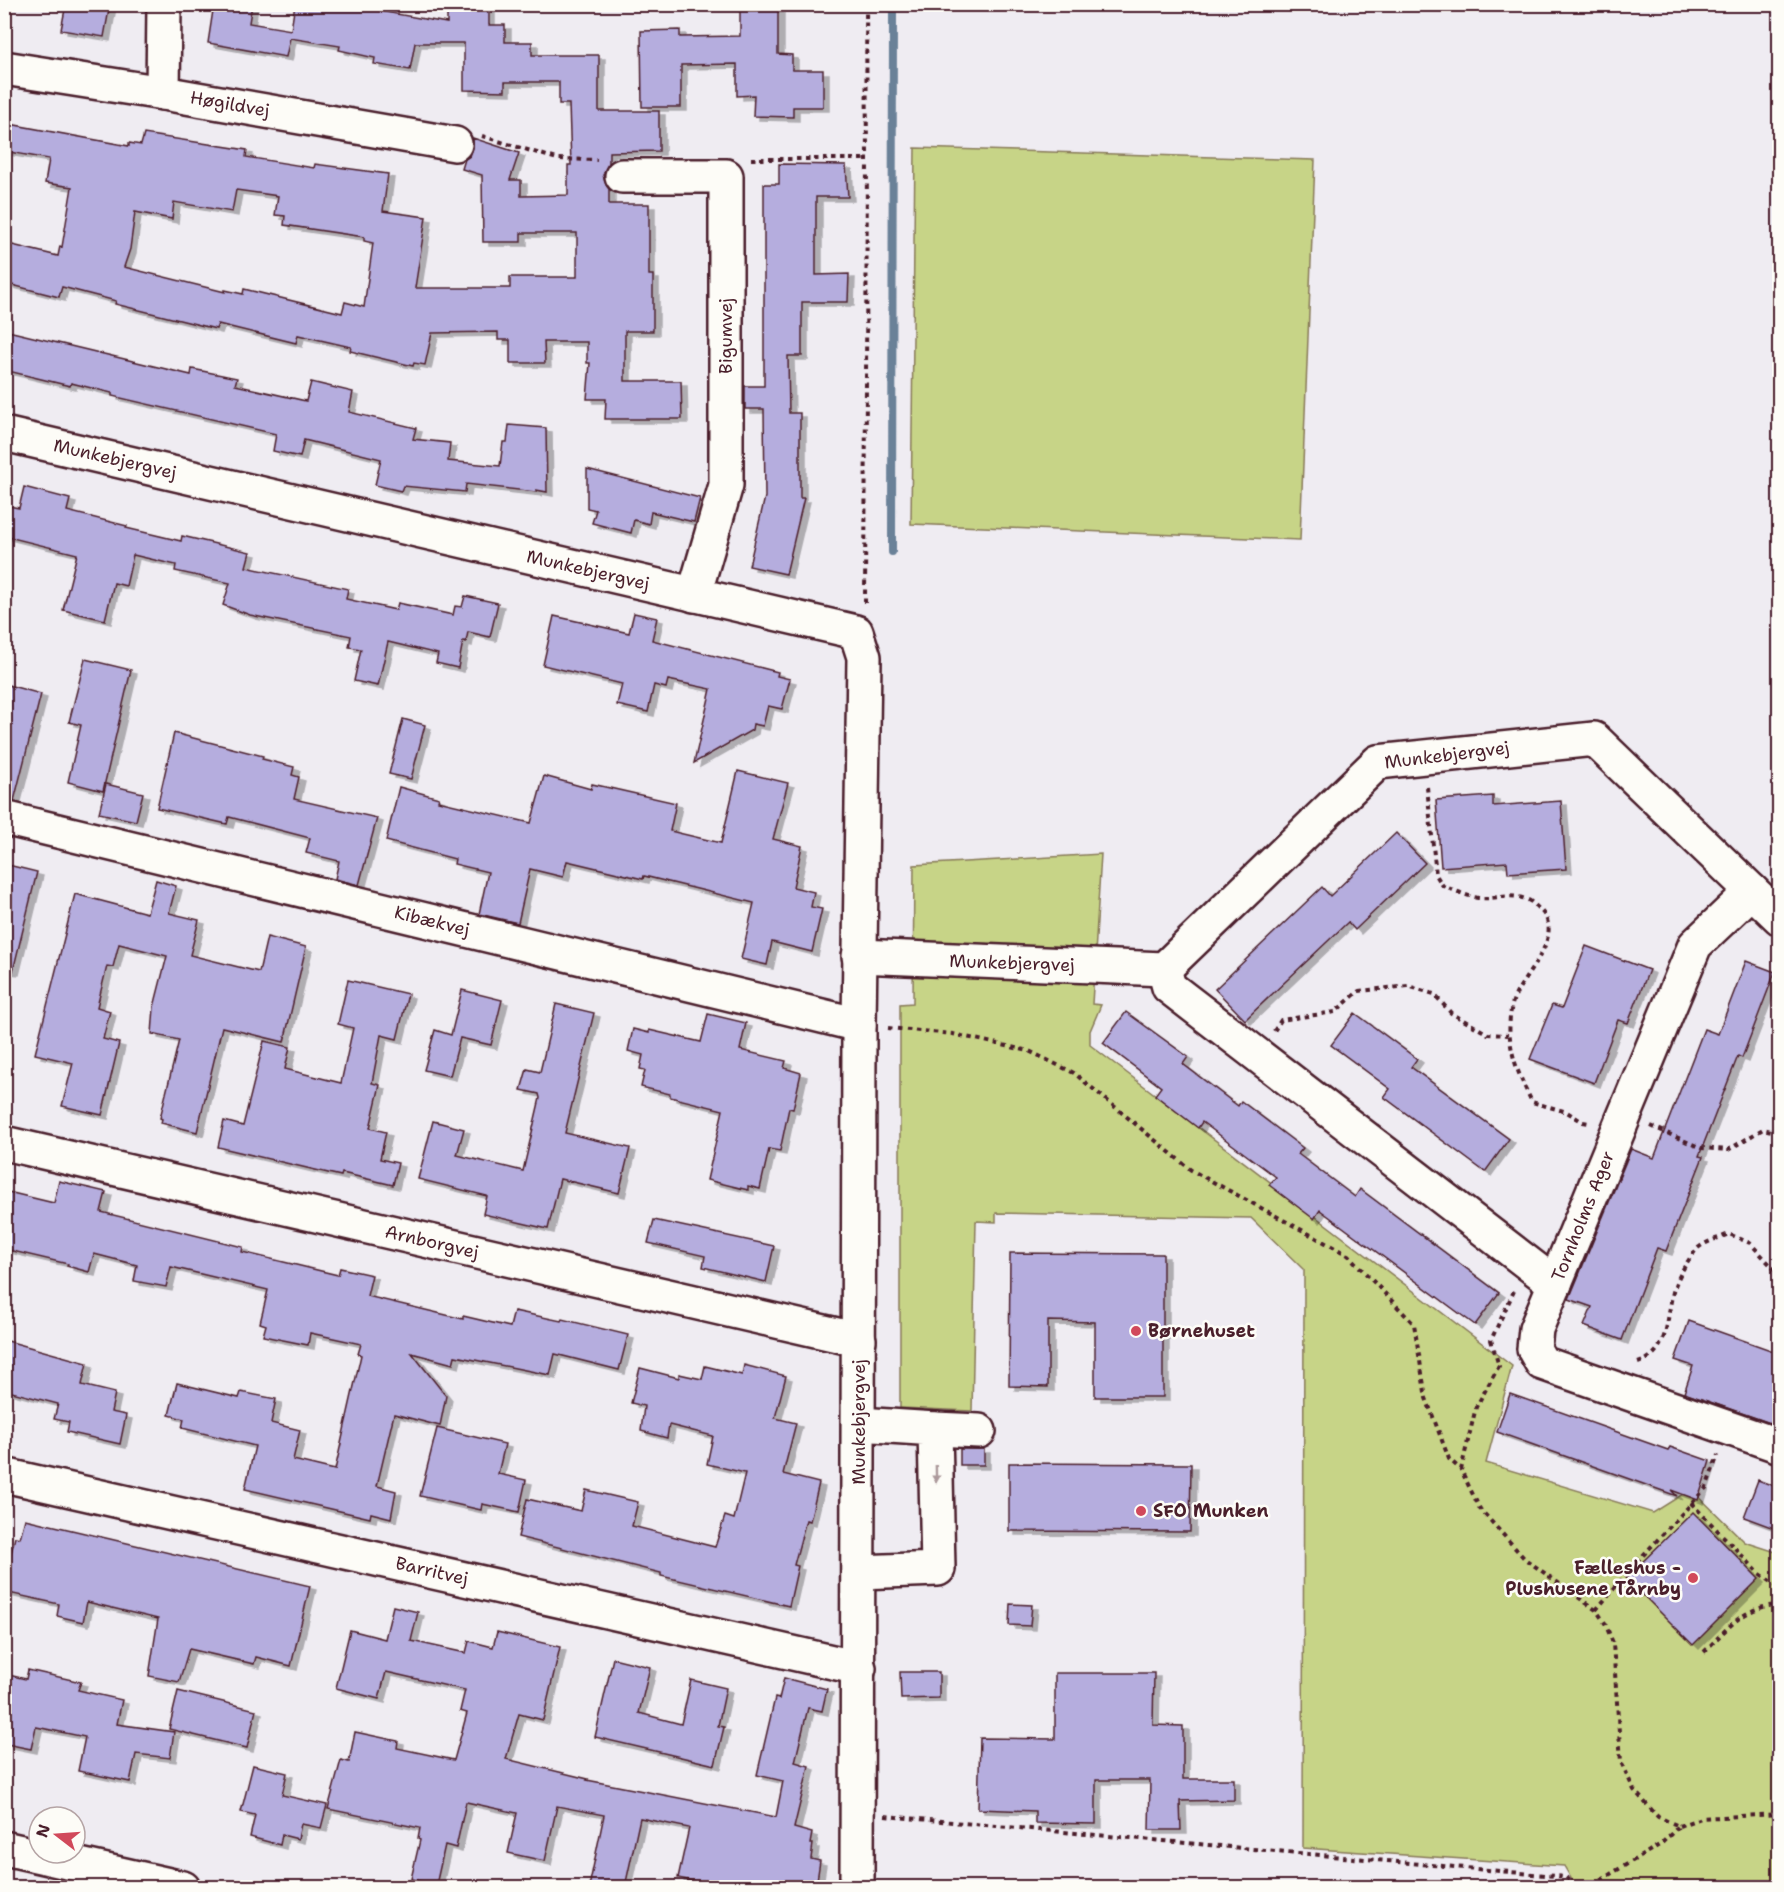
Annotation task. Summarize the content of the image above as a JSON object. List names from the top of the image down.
{
  "streets": {
    "street": [
      "Høgildvej",
      "Bigumvej",
      "Munkebjergvej",
      "Kibækvej",
      "Tornholms Ager",
      "Arnborgvej",
      "Barritvej"
    ]
  },
  "crossings": [
    ["Bigumvej", "Munkebjergvej"],
    ["Munkebjergvej", "Kibækvej"],
    ["Munkebjergvej", "Tornholms Ager"],
    ["Munkebjergvej", "Arnborgvej"],
    ["Munkebjergvej", "Barritvej"]
  ],
  "places": ["Børnehuset", "SFO Munken", "Fælleshus - Plushusene Tårnby"],
  "north": "left"
}
